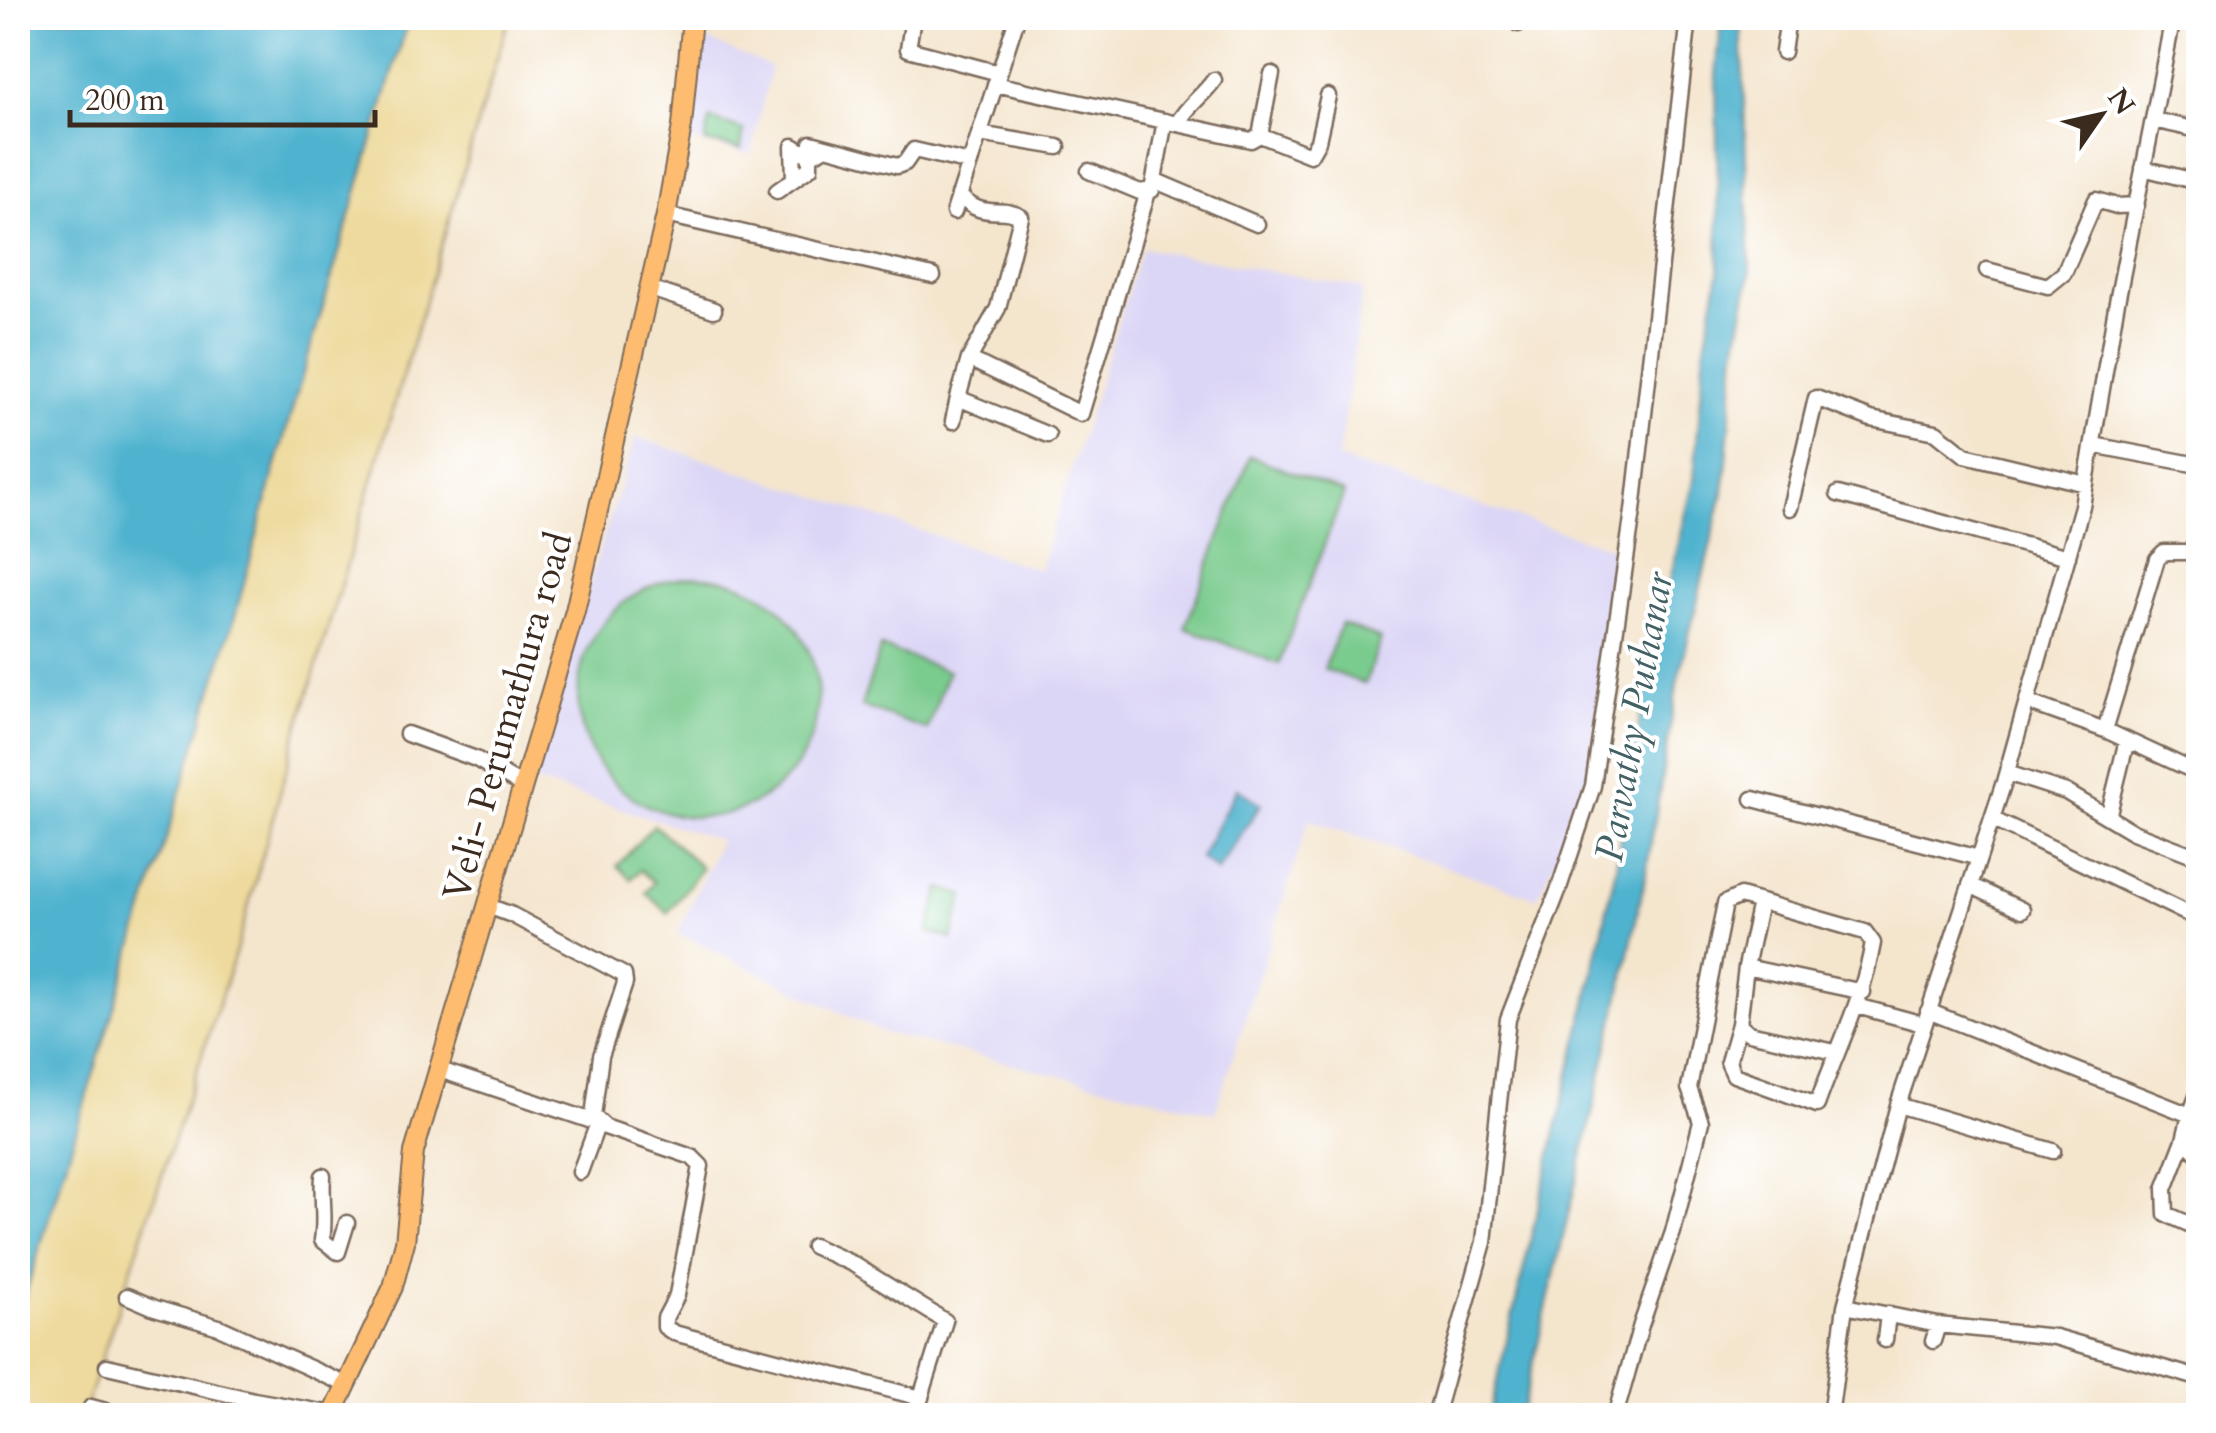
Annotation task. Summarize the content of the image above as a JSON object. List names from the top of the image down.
{
  "streets": {
    "main road": ["Veli- Perumathura road"]
  },
  "water": ["Parvathy Puthanar"],
  "scale_bar": "200 m",
  "north": "top right"
}
